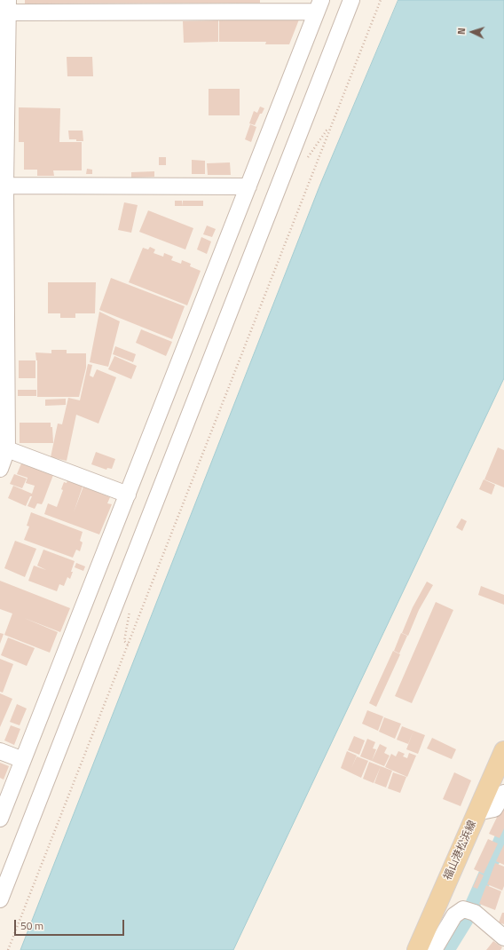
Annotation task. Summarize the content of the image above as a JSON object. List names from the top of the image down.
{
  "streets": {
    "main road": ["福山港松浜線"]
  },
  "scale_bar": "50 m",
  "north": "left"
}
